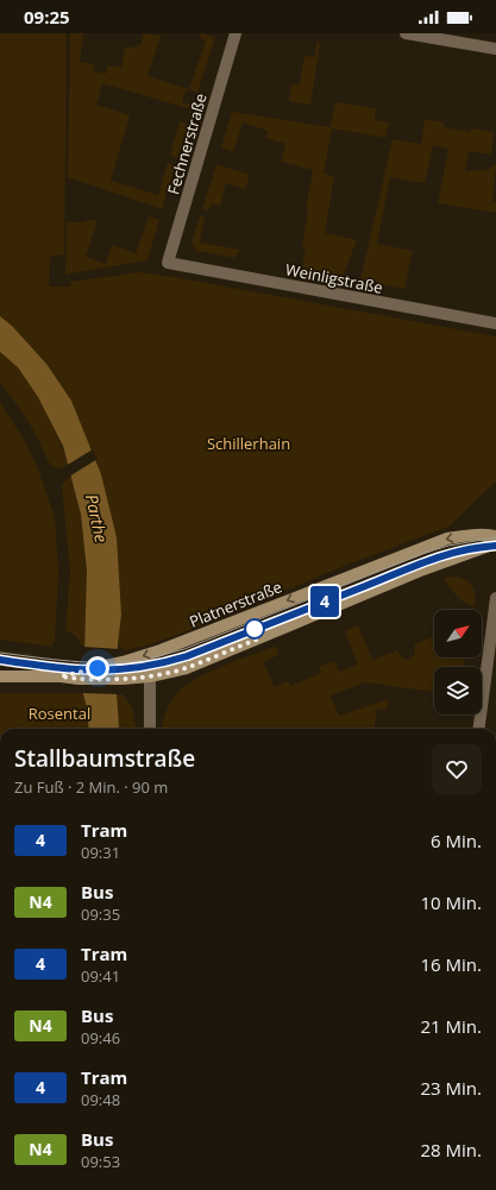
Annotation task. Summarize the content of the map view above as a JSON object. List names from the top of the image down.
{
  "streets": {
    "main road": ["Platnerstraße"],
    "street": ["Fechnerstraße", "Weinligstraße"]
  },
  "crossings": [
    ["Fechnerstraße", "Weinligstraße"]
  ],
  "water": ["Parthe"],
  "parks": ["Schillerhain", "Rosental"],
  "lines": ["tram line 4"],
  "north": "top right",
  "page": {
    "status": "09:25",
    "on_map": "4",
    "heading": ["Stallbaumstraße", "Zu Fuß · 2 Min. · 90 m"],
    "list": [
      {
        "mark": "4",
        "name": "Tram",
        "note": "09:31",
        "value": "6 Min."
      },
      {
        "mark": "N4",
        "name": "Bus",
        "note": "09:35",
        "value": "10 Min."
      },
      {
        "mark": "4",
        "name": "Tram",
        "note": "09:41",
        "value": "16 Min."
      },
      {
        "mark": "N4",
        "name": "Bus",
        "note": "09:46",
        "value": "21 Min."
      },
      {
        "mark": "4",
        "name": "Tram",
        "note": "09:48",
        "value": "23 Min."
      },
      {
        "mark": "N4",
        "name": "Bus",
        "note": "09:53",
        "value": "28 Min."
      }
    ]
  }
}
